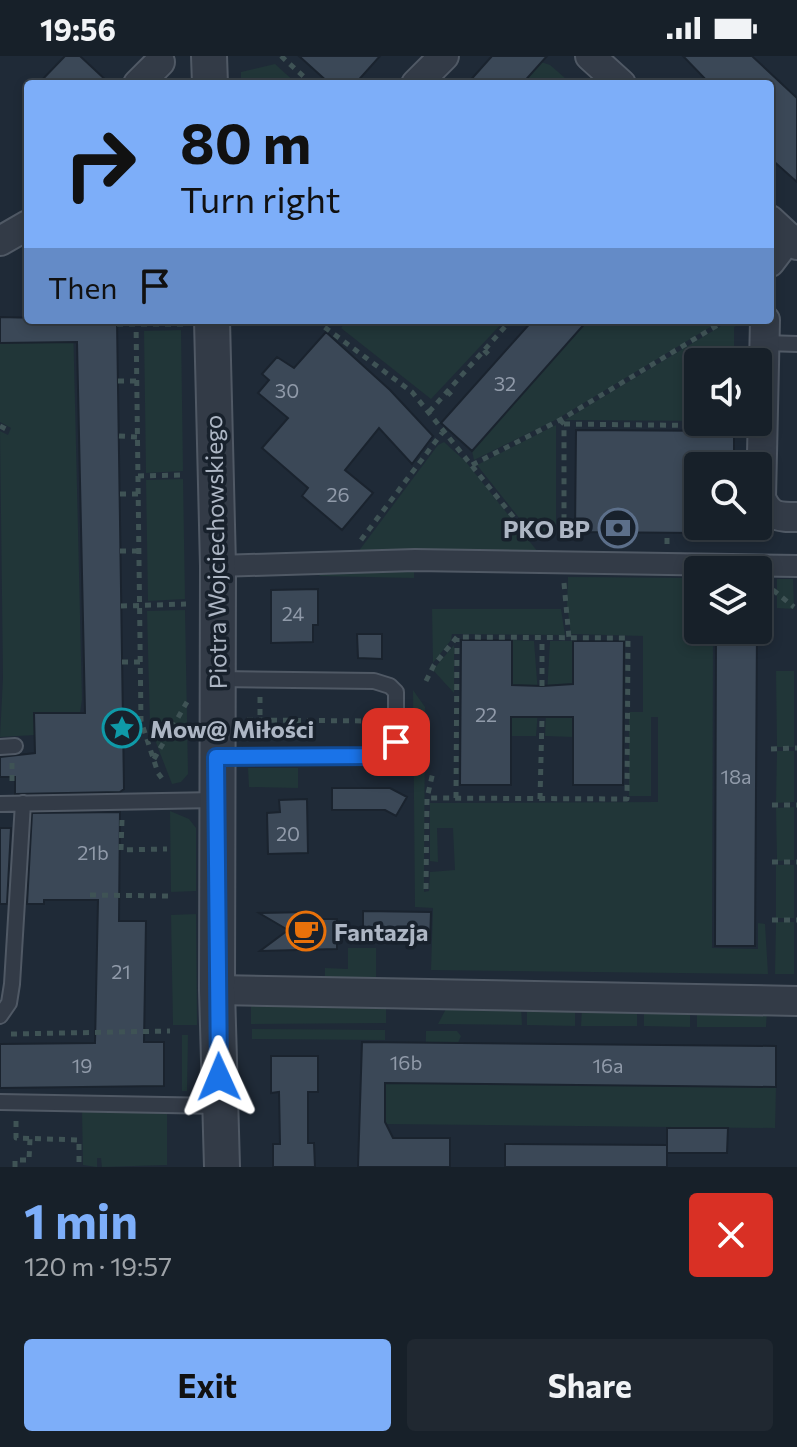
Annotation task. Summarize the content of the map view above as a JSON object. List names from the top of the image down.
{
  "streets": {
    "street": ["Piotra Wojciechowskiego"]
  },
  "places": {
    "bank": ["PKO BP"],
    "place": ["Mow@ Miłości"],
    "cafe": ["Fantazja"]
  },
  "house_numbers": [
    "32",
    "30",
    "26",
    "24",
    "22",
    "18a",
    "20",
    "21b",
    "21",
    "16b",
    "19",
    "16a"
  ],
  "page": {
    "status": "19:56",
    "turn": ["80 m", "Turn right"],
    "then": "Then",
    "heading": ["1 min", "120 m · 19:57"],
    "buttons": ["Exit", "Share"]
  }
}
